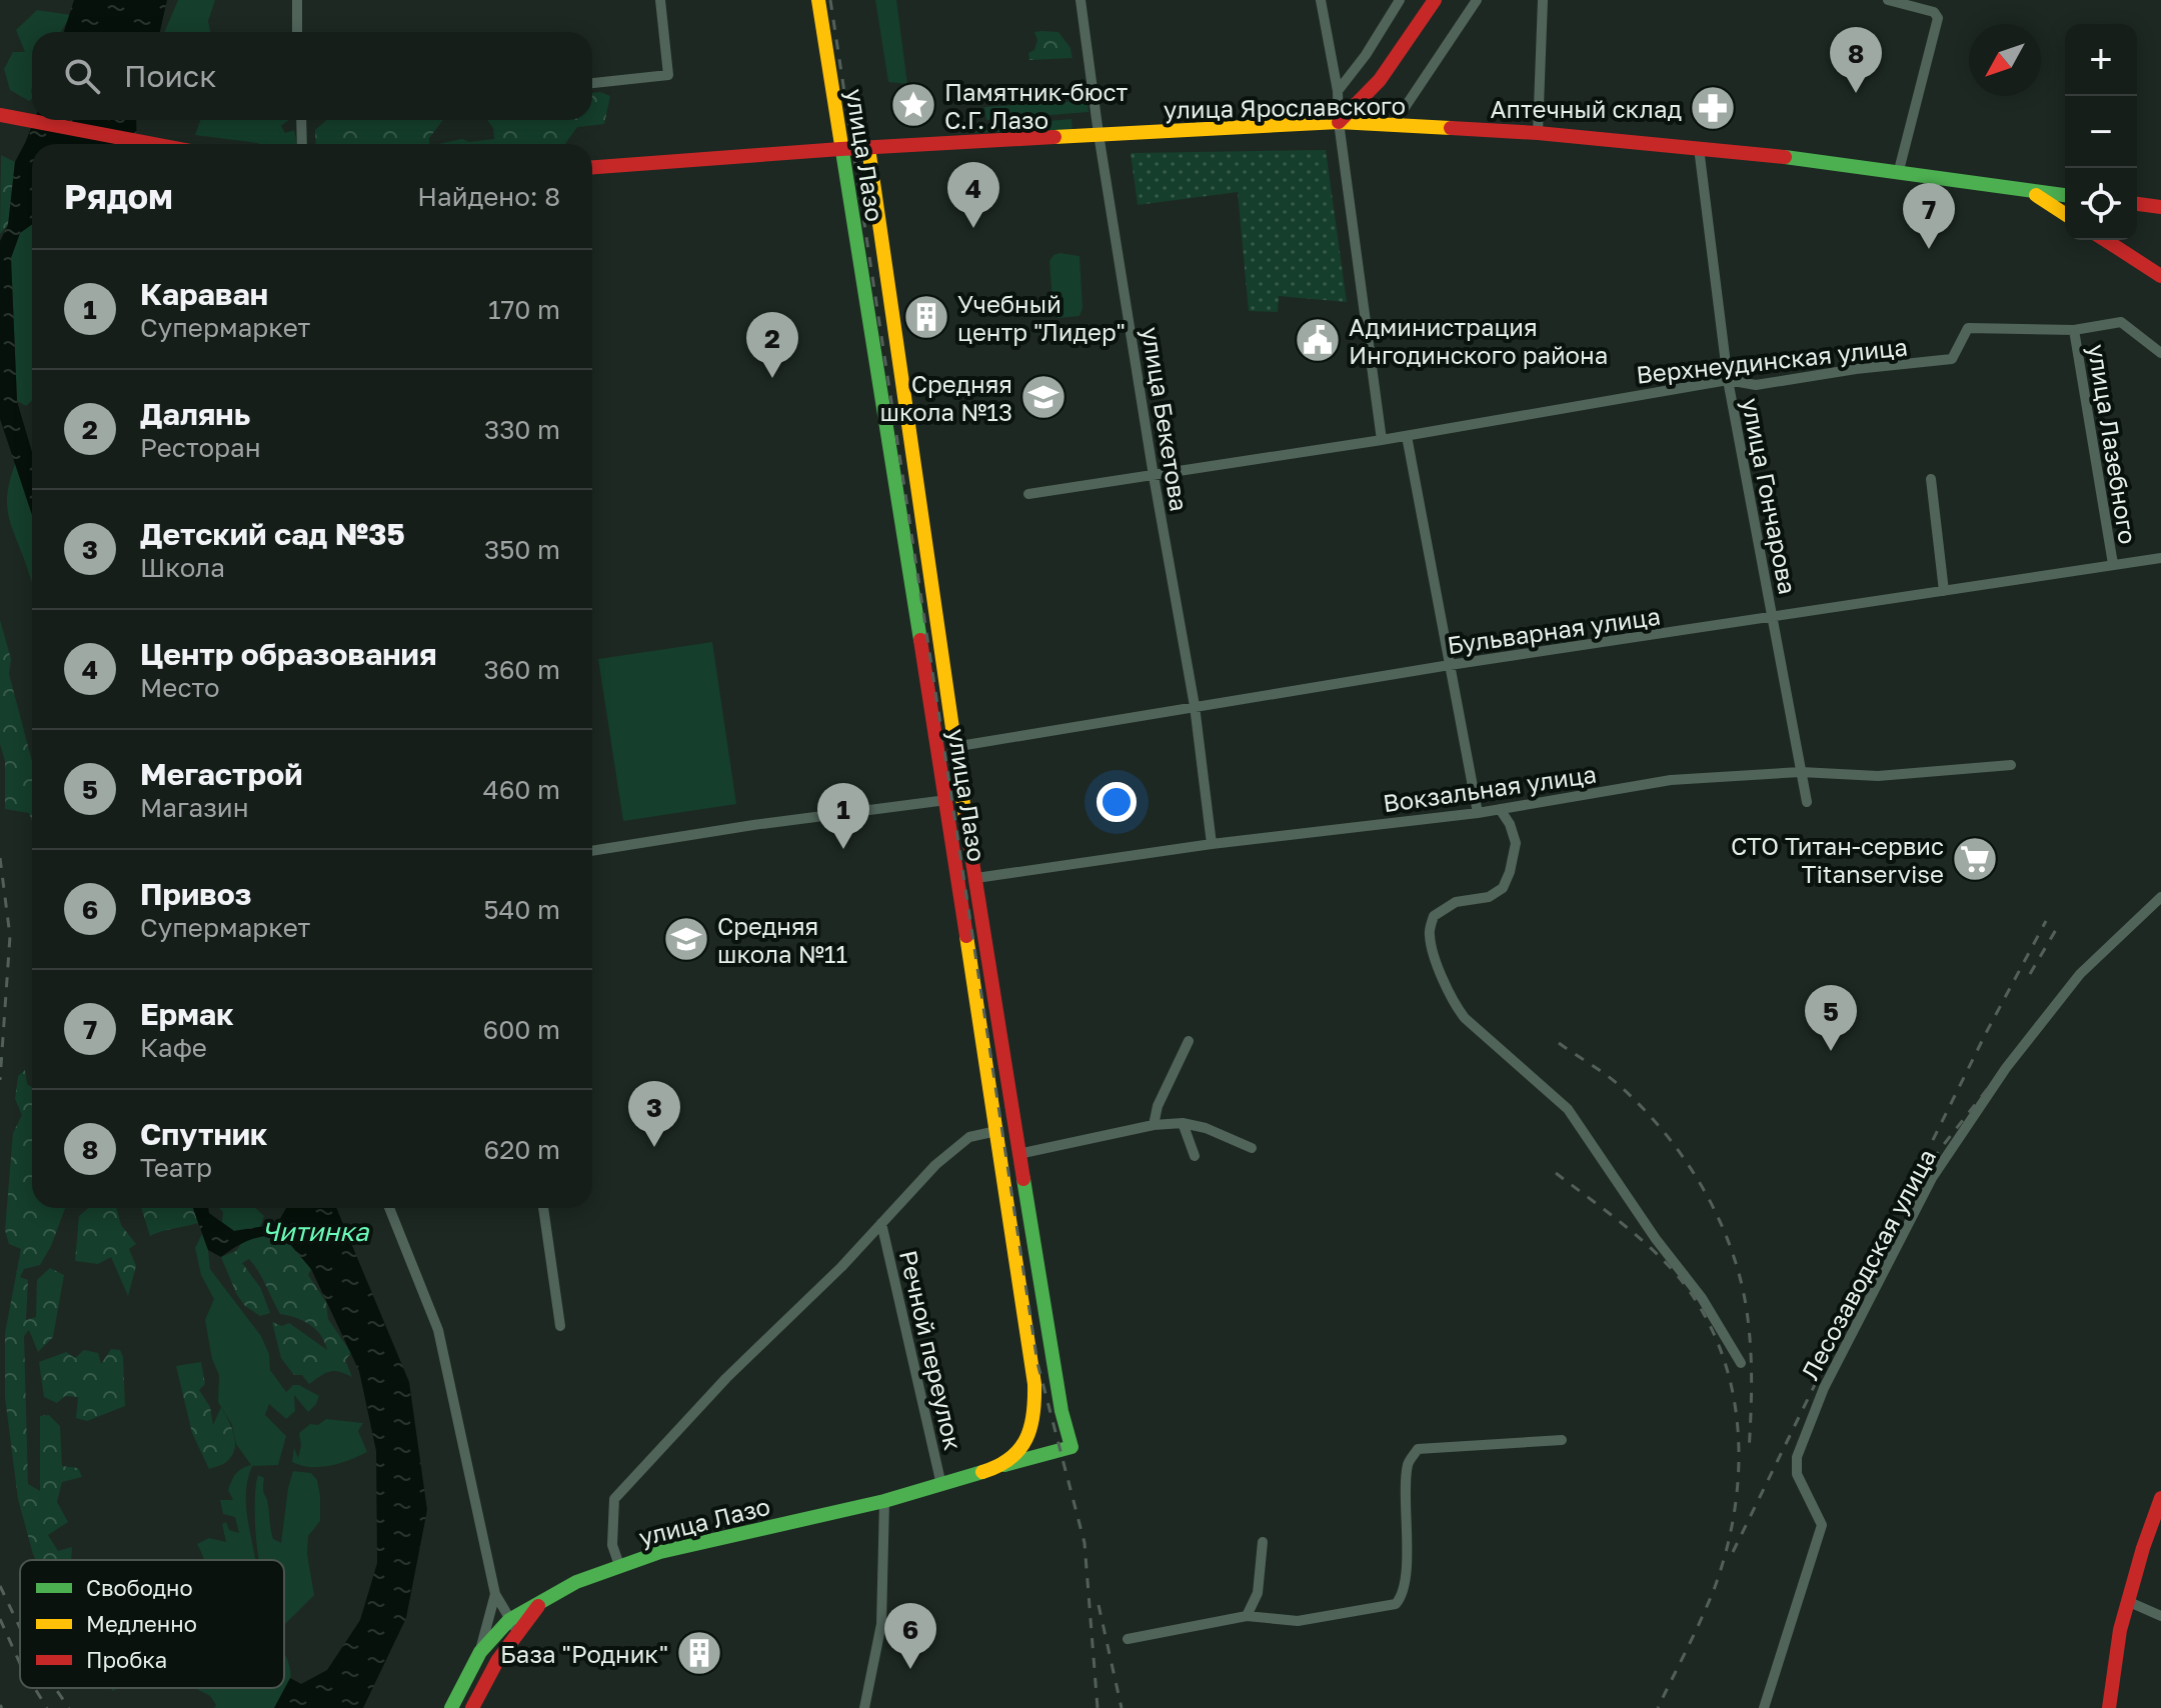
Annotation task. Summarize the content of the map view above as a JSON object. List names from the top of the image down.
{
  "streets": {
    "main road": ["улица Ярославского", "улица Лазо"],
    "street": [
      "Верхнеудинская улица",
      "улица Бекетова",
      "улица Лазебного",
      "улица Гончарова",
      "Бульварная улица",
      "Вокзальная улица",
      "Лесозаводская улица",
      "Речной переулок"
    ]
  },
  "crossings": [
    ["улица Ярославского", "улица Лазо"],
    ["улица Ярославского", "улица Бекетова"],
    ["улица Ярославского", "улица Гончарова"],
    ["улица Лазо", "Бульварная улица"],
    ["улица Лазо", "Вокзальная улица"],
    ["улица Лазо", "Речной переулок"],
    ["Верхнеудинская улица", "улица Бекетова"],
    ["Верхнеудинская улица", "улица Лазебного"],
    ["Верхнеудинская улица", "улица Гончарова"],
    ["улица Бекетова", "Бульварная улица"],
    ["улица Бекетова", "Вокзальная улица"],
    ["улица Лазебного", "Бульварная улица"],
    ["улица Гончарова", "Бульварная улица"],
    ["улица Гончарова", "Вокзальная улица"]
  ],
  "water": ["Читинка"],
  "places": {
    "place": ["Памятник-бюст С.Г. Лазо"],
    "pharmacy": ["Аптечный склад"],
    "building": ["Учебный центр \"Лидер\"", "База \"Родник\""],
    "public building": ["Администрация Ингодинского района"],
    "school or university": ["Средняя школа №13", "Средняя школа №11"],
    "supermarket": ["СТО Титан-сервис Titanservise"]
  },
  "legend": ["Свободно", "Медленно", "Пробка"],
  "north": "bottom left",
  "page": {
    "map_buttons": ["+", "−"],
    "pins": [
      "8",
      "4",
      "7",
      "2",
      "1",
      "5",
      "3",
      "6"
    ],
    "search": "Поиск",
    "heading": ["Рядом", "Найдено: 8"],
    "list": [
      {
        "mark": "1",
        "name": "Караван",
        "note": "Супермаркет",
        "value": "170 m"
      },
      {
        "mark": "2",
        "name": "Далянь",
        "note": "Ресторан",
        "value": "330 m"
      },
      {
        "mark": "3",
        "name": "Детский сад №35",
        "note": "Школа",
        "value": "350 m"
      },
      {
        "mark": "4",
        "name": "Центр образования",
        "note": "Место",
        "value": "360 m"
      },
      {
        "mark": "5",
        "name": "Мегастрой",
        "note": "Магазин",
        "value": "460 m"
      },
      {
        "mark": "6",
        "name": "Привоз",
        "note": "Супермаркет",
        "value": "540 m"
      },
      {
        "mark": "7",
        "name": "Ермак",
        "note": "Кафе",
        "value": "600 m"
      },
      {
        "mark": "8",
        "name": "Спутник",
        "note": "Театр",
        "value": "620 m"
      }
    ]
  }
}
